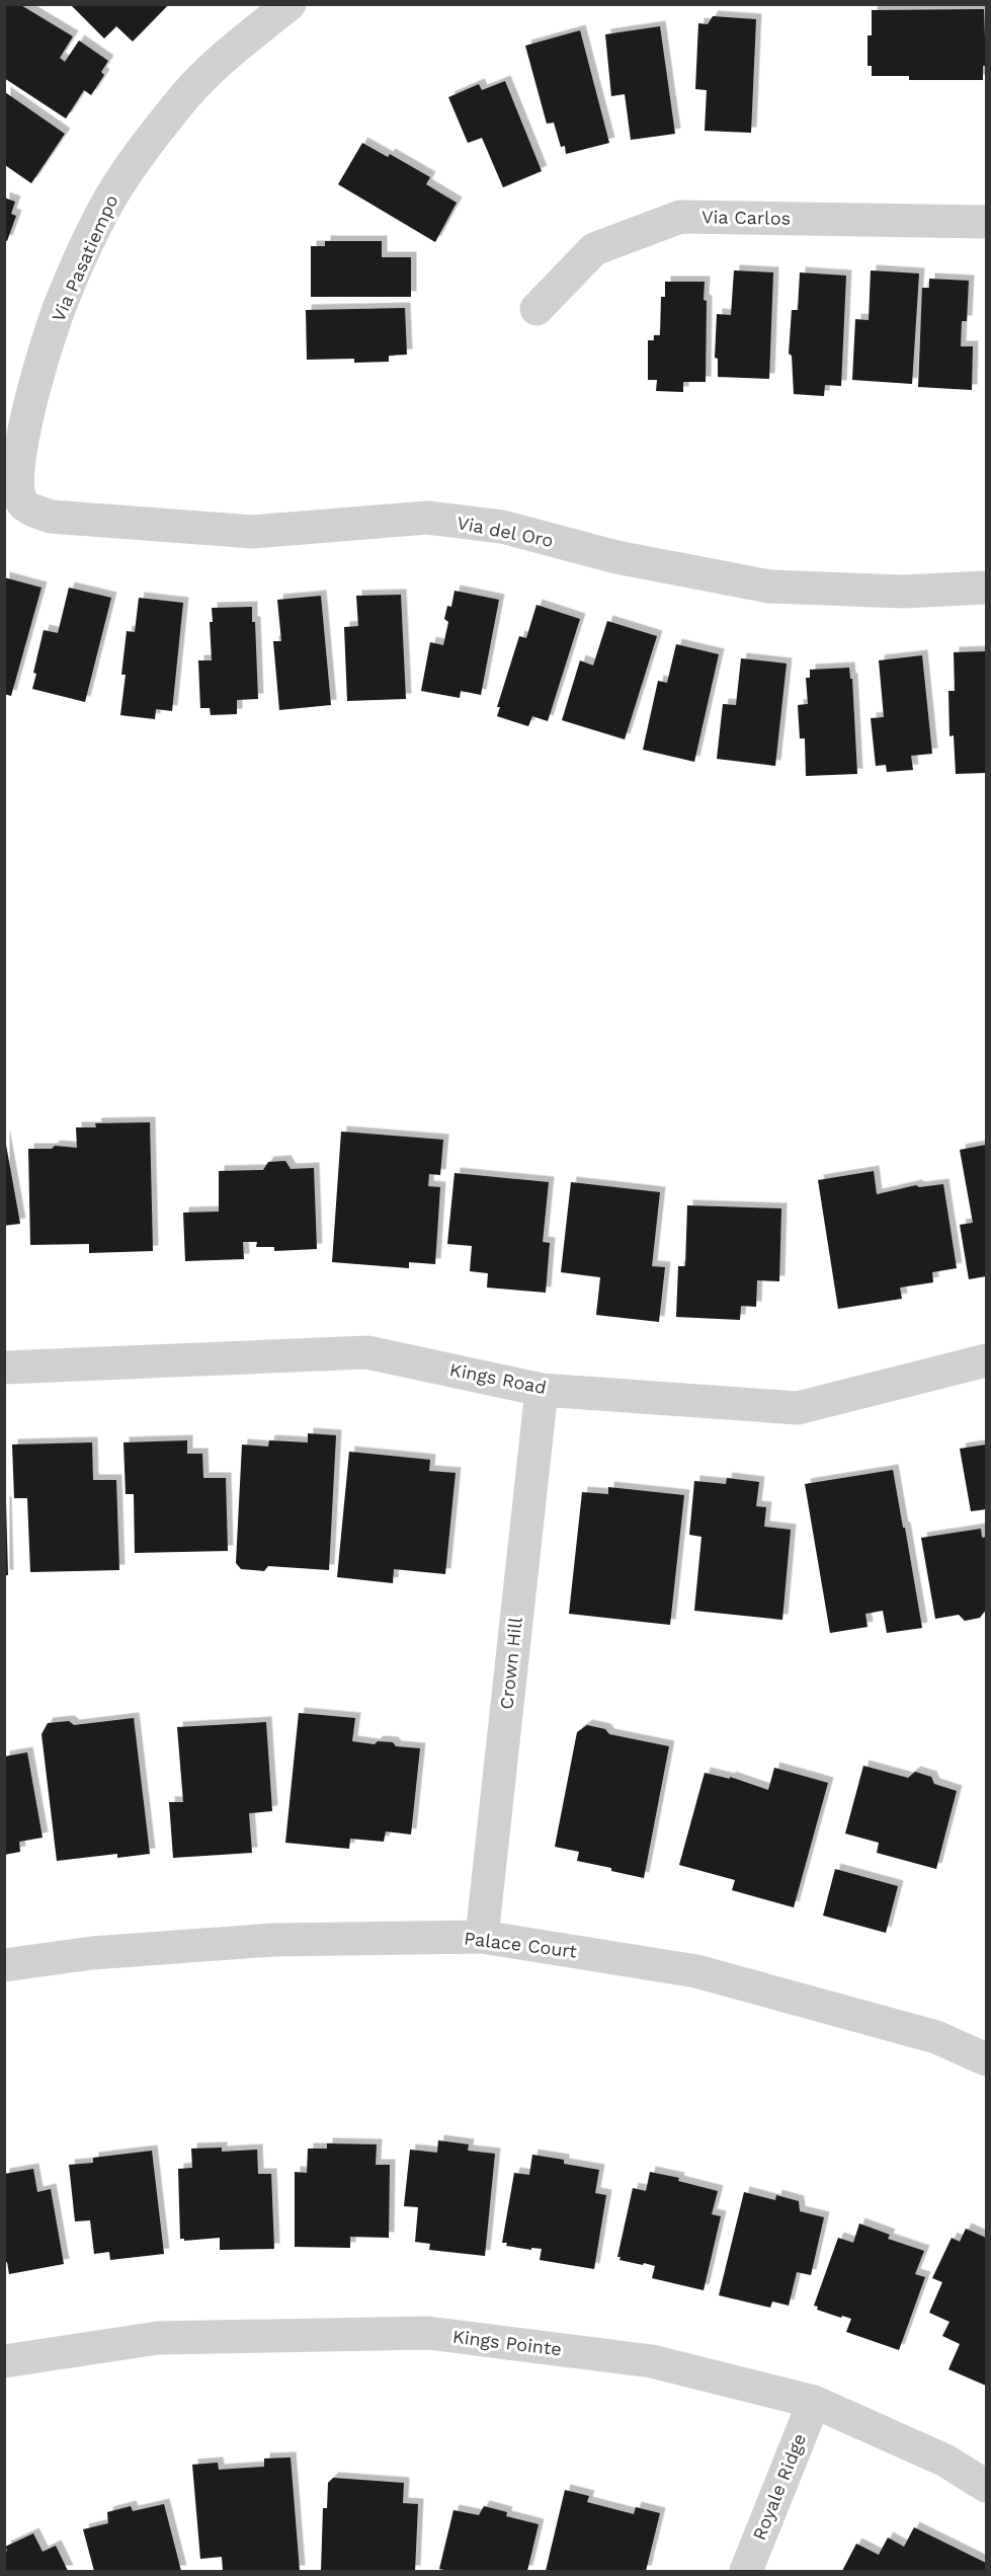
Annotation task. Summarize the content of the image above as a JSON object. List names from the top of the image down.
{
  "streets": {
    "street": [
      "Via Carlos",
      "Via Pasatiempo",
      "Via del Oro",
      "Kings Road",
      "Crown Hill",
      "Palace Court",
      "Kings Pointe",
      "Royale Ridge"
    ]
  },
  "crossings": [
    ["Via Pasatiempo", "Via del Oro"],
    ["Kings Road", "Crown Hill"],
    ["Crown Hill", "Palace Court"],
    ["Kings Pointe", "Royale Ridge"]
  ]
}
